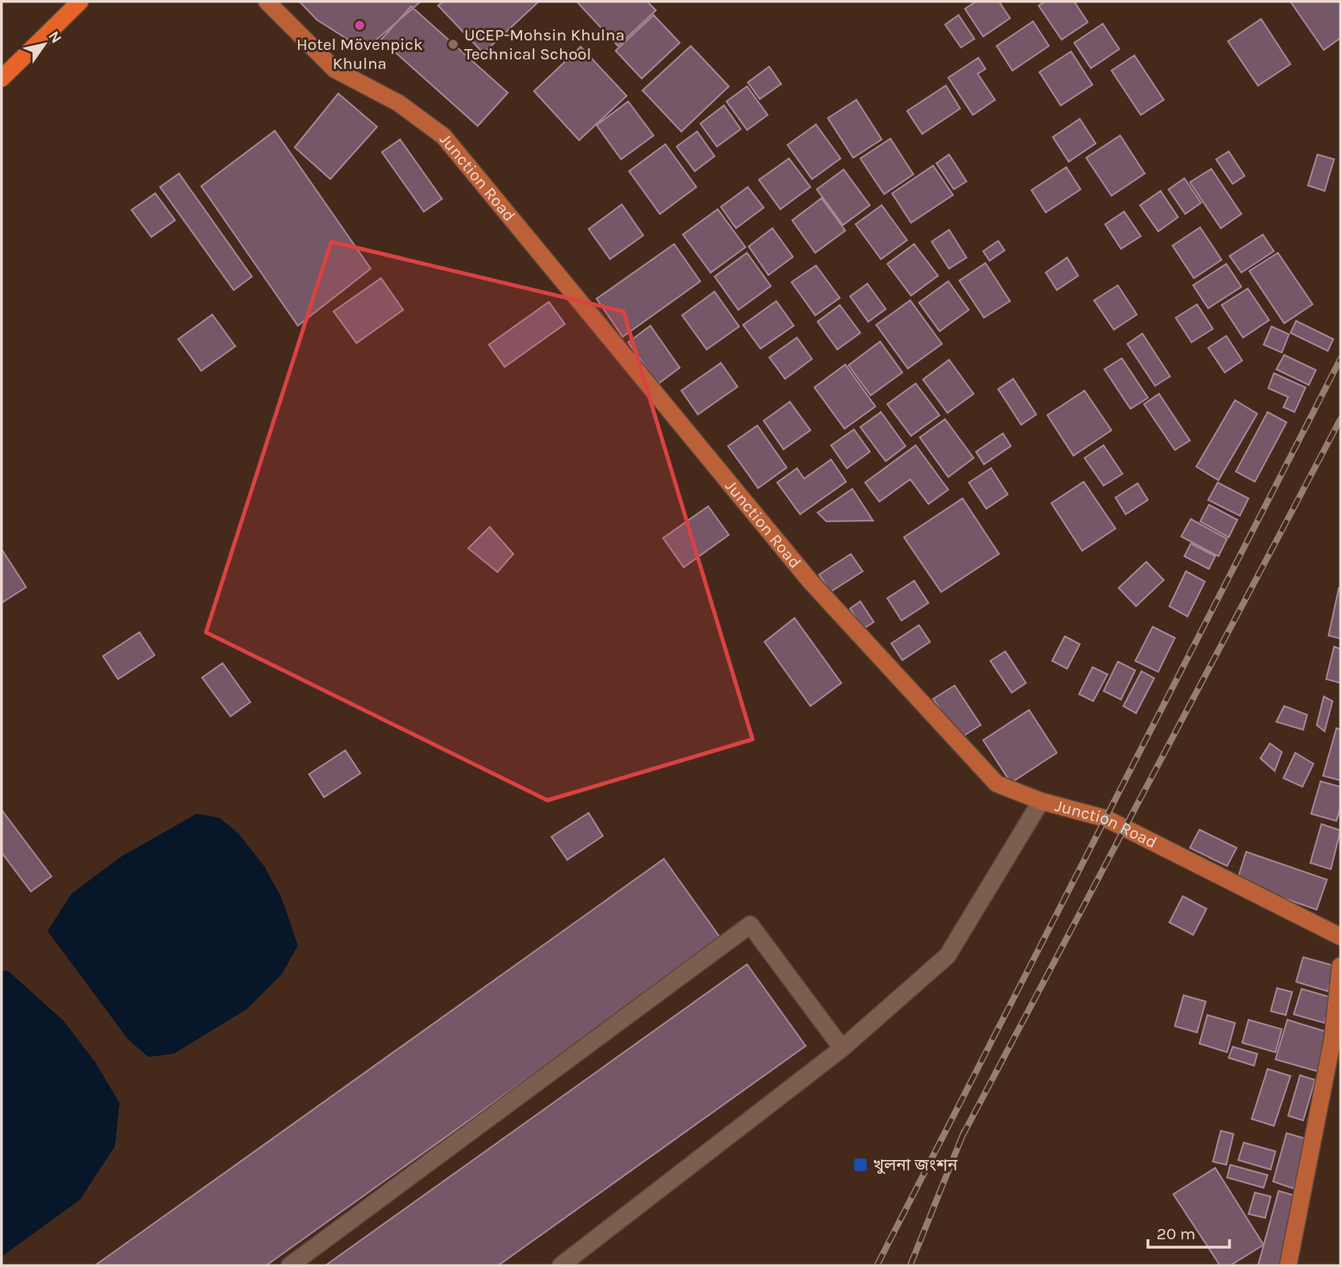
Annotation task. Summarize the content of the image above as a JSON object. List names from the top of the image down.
{
  "streets": {
    "main road": ["Junction Road"]
  },
  "places": {
    "other": ["Hotel Mövenpick Khulna", "UCEP-Mohsin Khulna Technical School"],
    "transit": ["খুলনা জংশন"]
  },
  "scale_bar": "20 m",
  "north": "top right"
}
